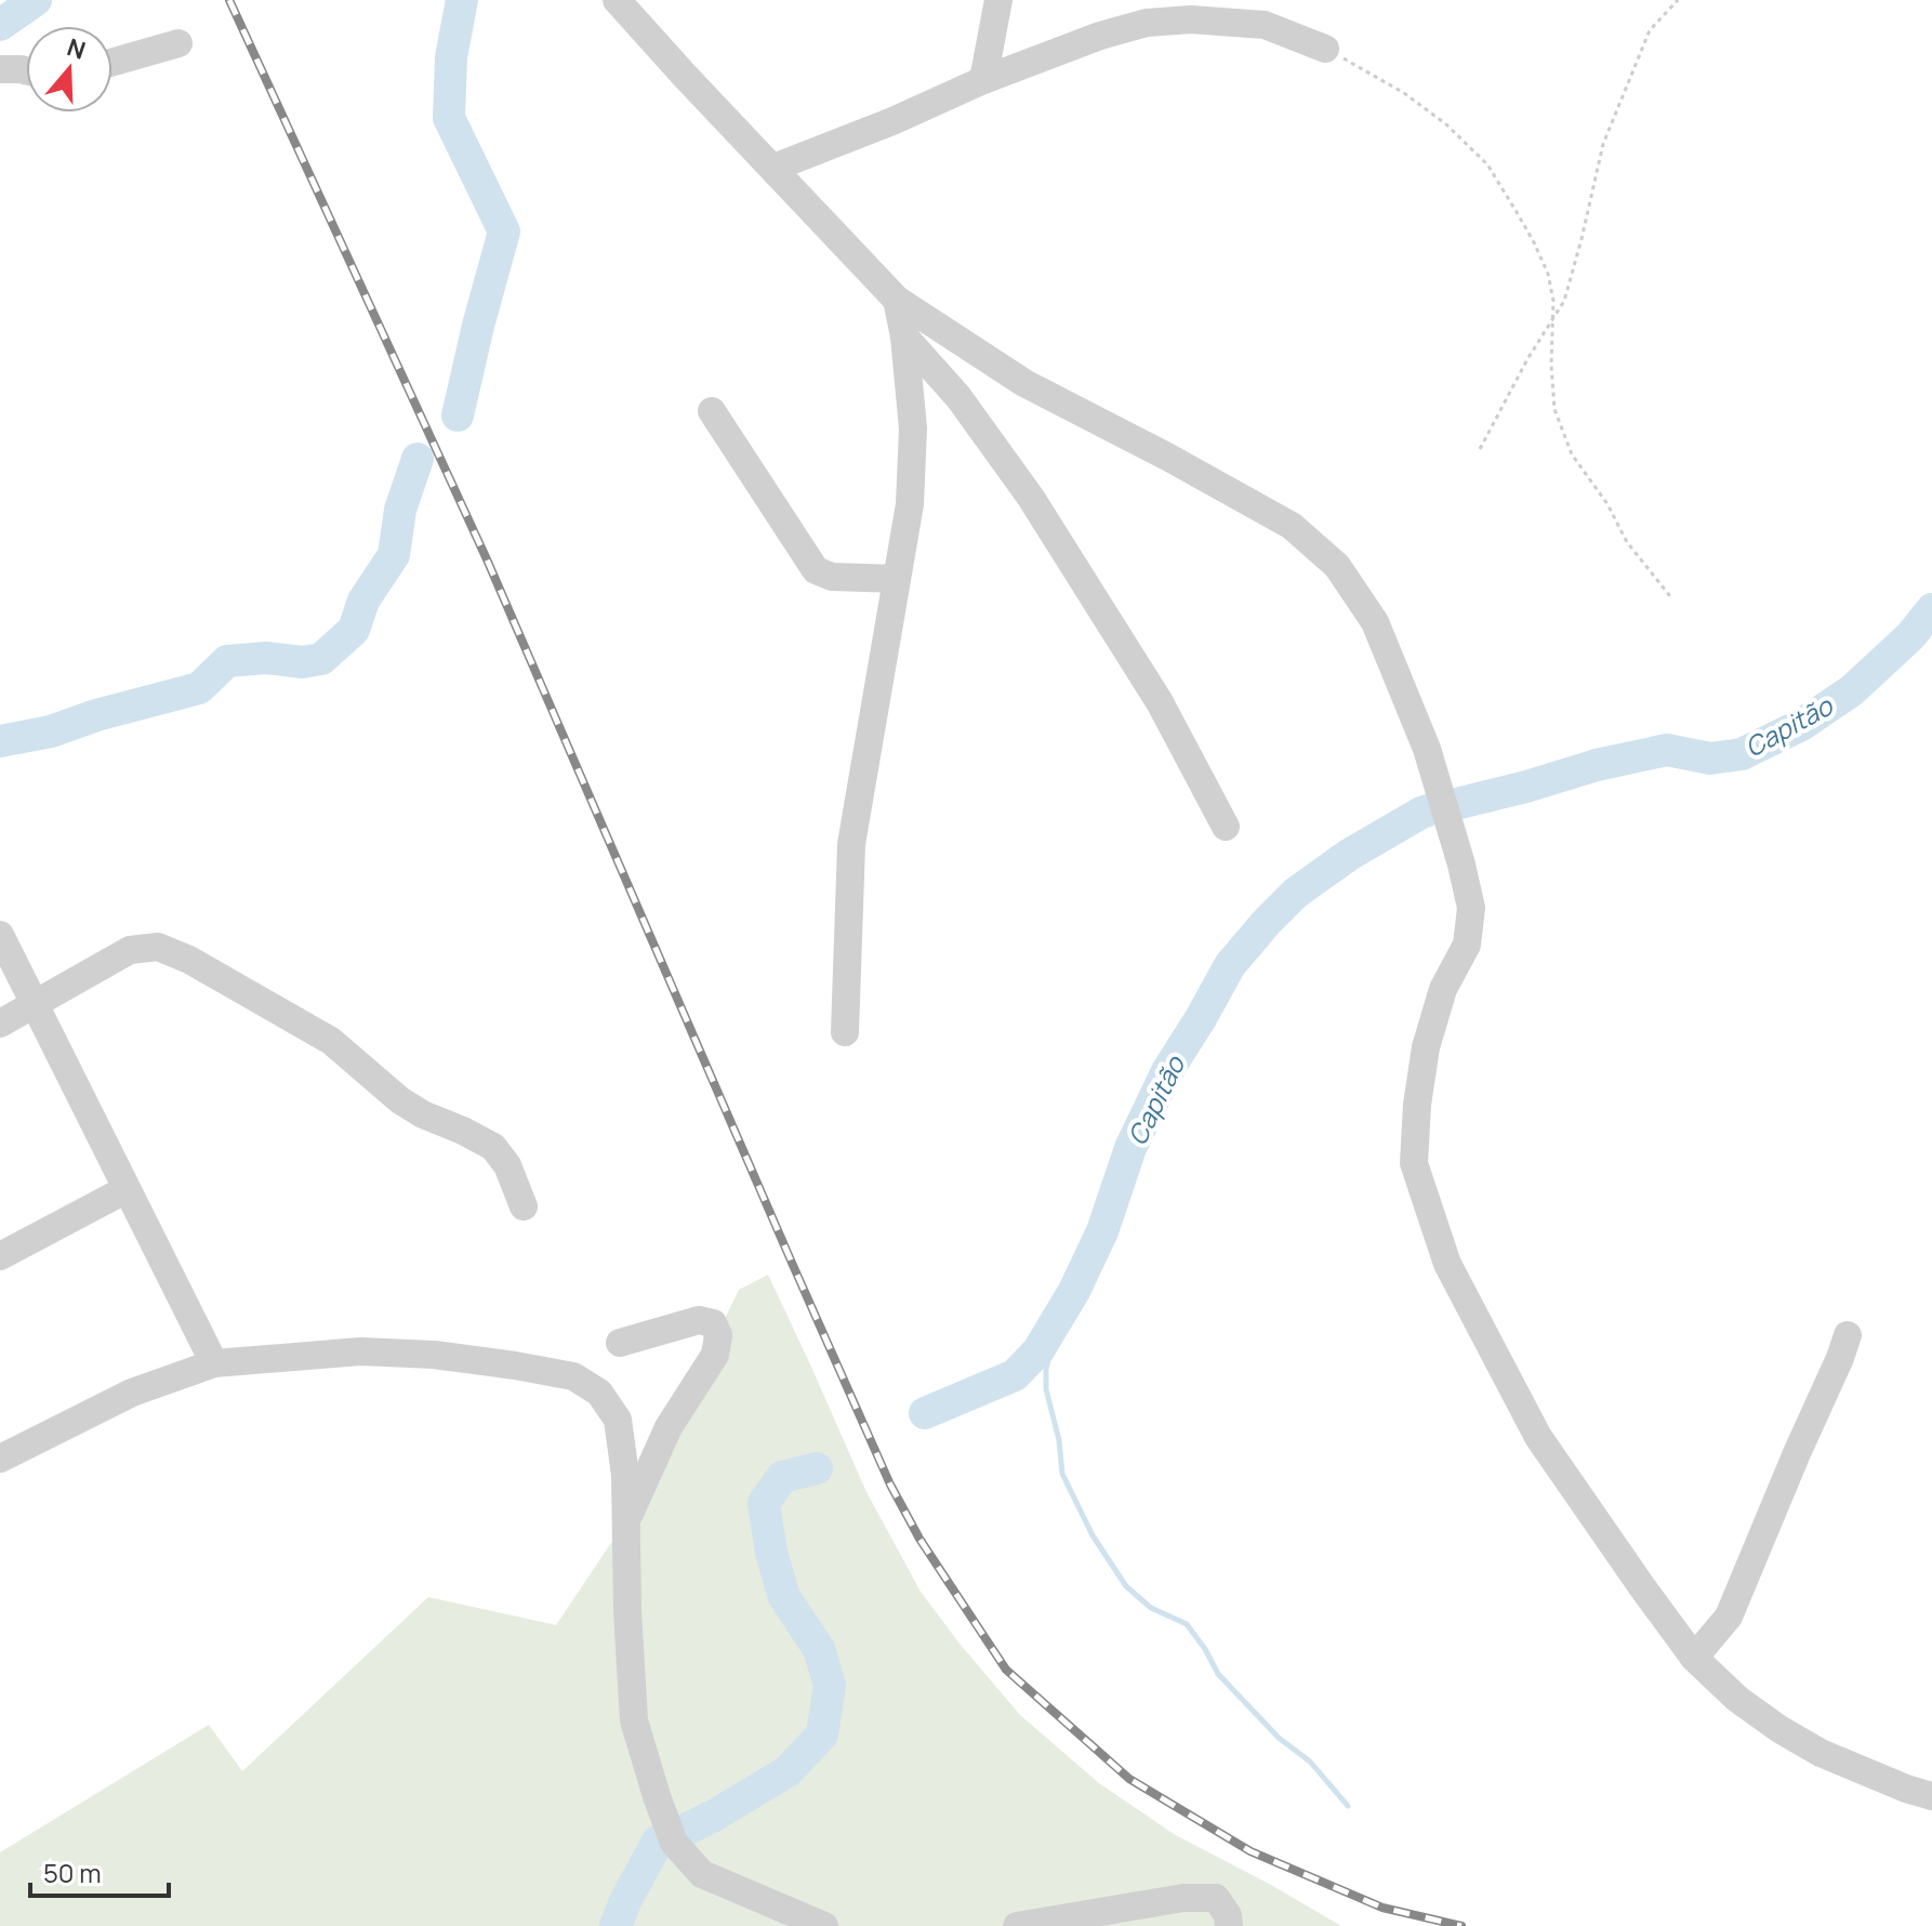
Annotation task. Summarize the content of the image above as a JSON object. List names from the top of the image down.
{
  "water": ["Capitão"],
  "scale_bar": "50 m",
  "north": "top"
}
